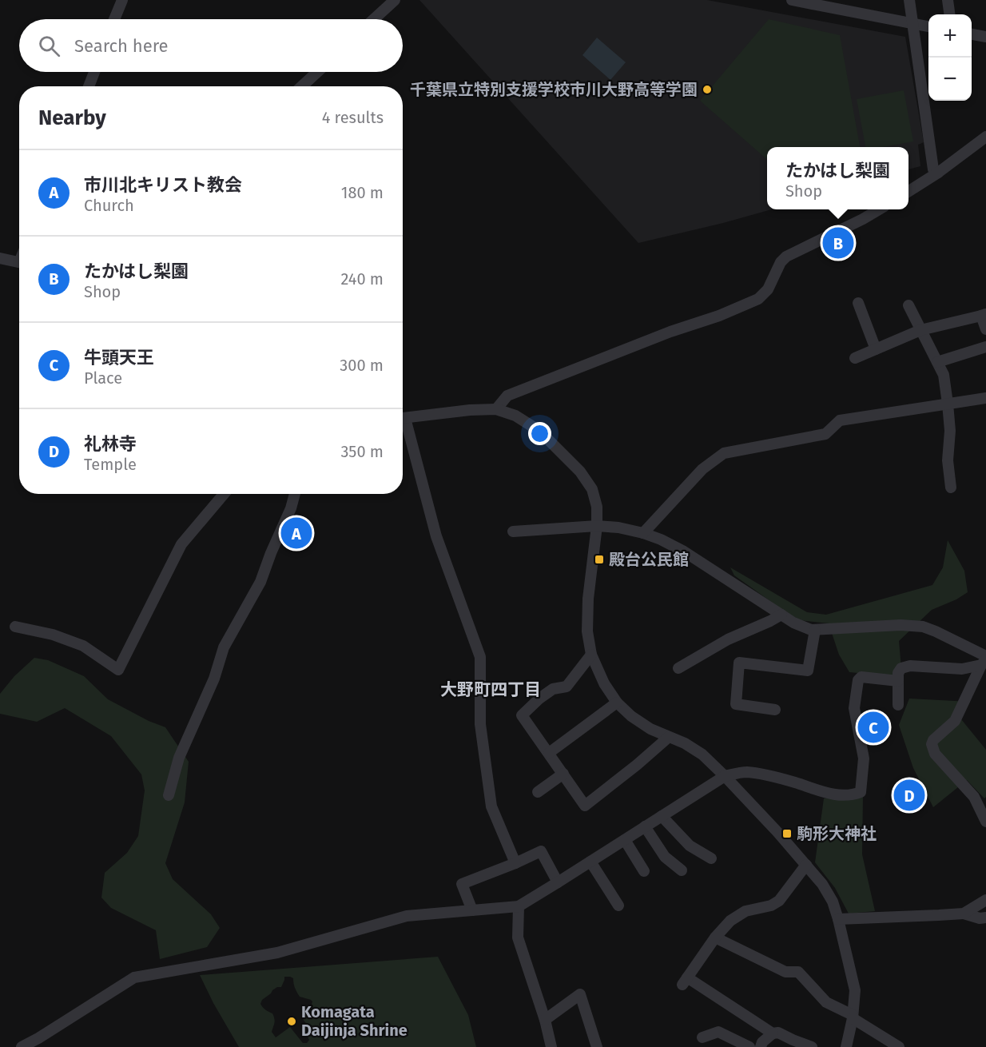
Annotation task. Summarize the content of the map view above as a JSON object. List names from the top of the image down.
{
  "districts": ["大野町四丁目"],
  "places": {
    "other": ["千葉県立特別支援学校市川大野高等学園", "Komagata Daijinja Shrine"],
    "transit": ["殿台公民館", "駒形大神社"]
  },
  "page": {
    "map_buttons": ["+", "−"],
    "search": "Search here",
    "heading": ["Nearby", "4 results"],
    "popup": ["たかはし梨園", "Shop"],
    "list": [
      {
        "mark": "A",
        "name": "市川北キリスト教会",
        "note": "Church",
        "value": "180 m"
      },
      {
        "mark": "B",
        "name": "たかはし梨園",
        "note": "Shop",
        "value": "240 m"
      },
      {
        "mark": "C",
        "name": "牛頭天王",
        "note": "Place",
        "value": "300 m"
      },
      {
        "mark": "D",
        "name": "礼林寺",
        "note": "Temple",
        "value": "350 m"
      }
    ],
    "pins": [
      "B",
      "A",
      "C",
      "D"
    ]
  }
}
